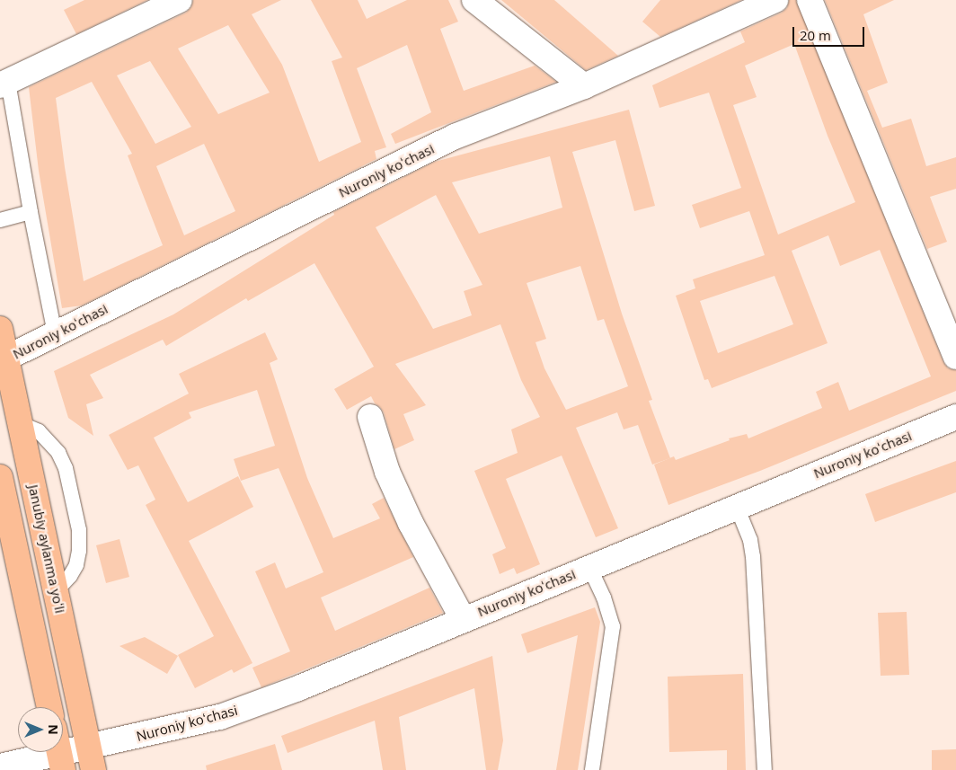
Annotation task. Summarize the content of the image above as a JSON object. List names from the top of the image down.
{
  "streets": {
    "highway": ["Janubiy aylanma yoʻli"],
    "street": ["Nuroniy koʻchasi"]
  },
  "crossings": [
    ["Nuroniy koʻchasi", "Janubiy aylanma yoʻli"]
  ],
  "scale_bar": "20 m",
  "north": "right"
}
